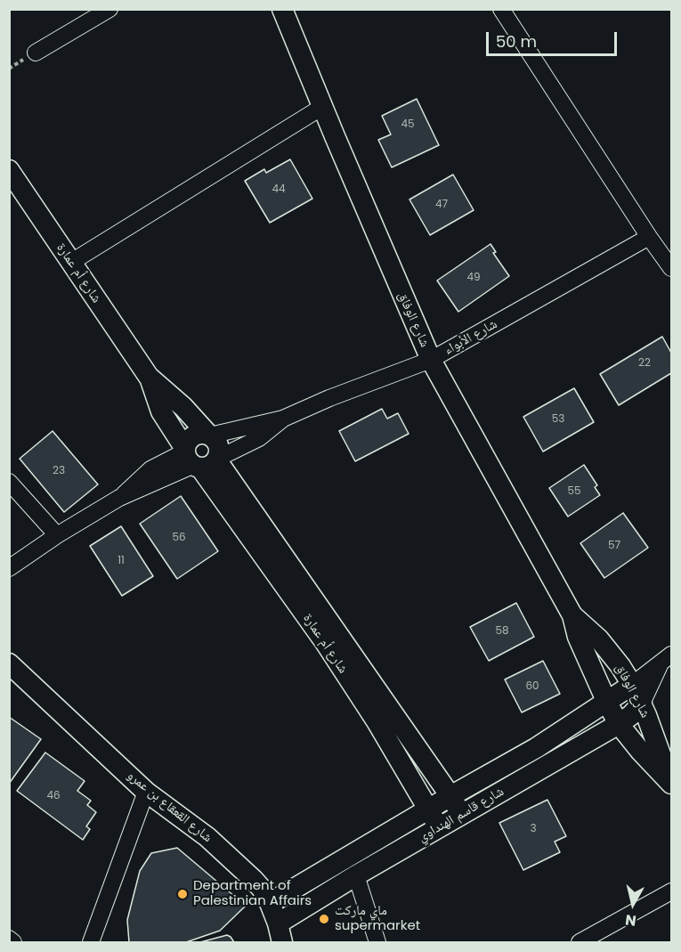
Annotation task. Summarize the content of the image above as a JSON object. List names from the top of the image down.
{
  "streets": {
    "street": [
      "شارع أم عمارة",
      "شارع الوفاق",
      "شارع الأبواء",
      "شارع القعقاع بن عمرو",
      "شارع قاسم الهنداوي"
    ]
  },
  "crossings": [
    ["شارع أم عمارة", "شارع الأبواء"],
    ["شارع أم عمارة", "شارع قاسم الهنداوي"],
    ["شارع الوفاق", "شارع الأبواء"],
    ["شارع الوفاق", "شارع قاسم الهنداوي"],
    ["شارع القعقاع بن عمرو", "شارع قاسم الهنداوي"]
  ],
  "places": ["Department of Palestinian Affairs", "ماي ماركت supermarket"],
  "house_numbers": [
    "45",
    "44",
    "47",
    "49",
    "22",
    "53",
    "23",
    "55",
    "56",
    "57",
    "11",
    "58",
    "60",
    "46",
    "3"
  ],
  "scale_bar": "50 m",
  "north": "bottom"
}
